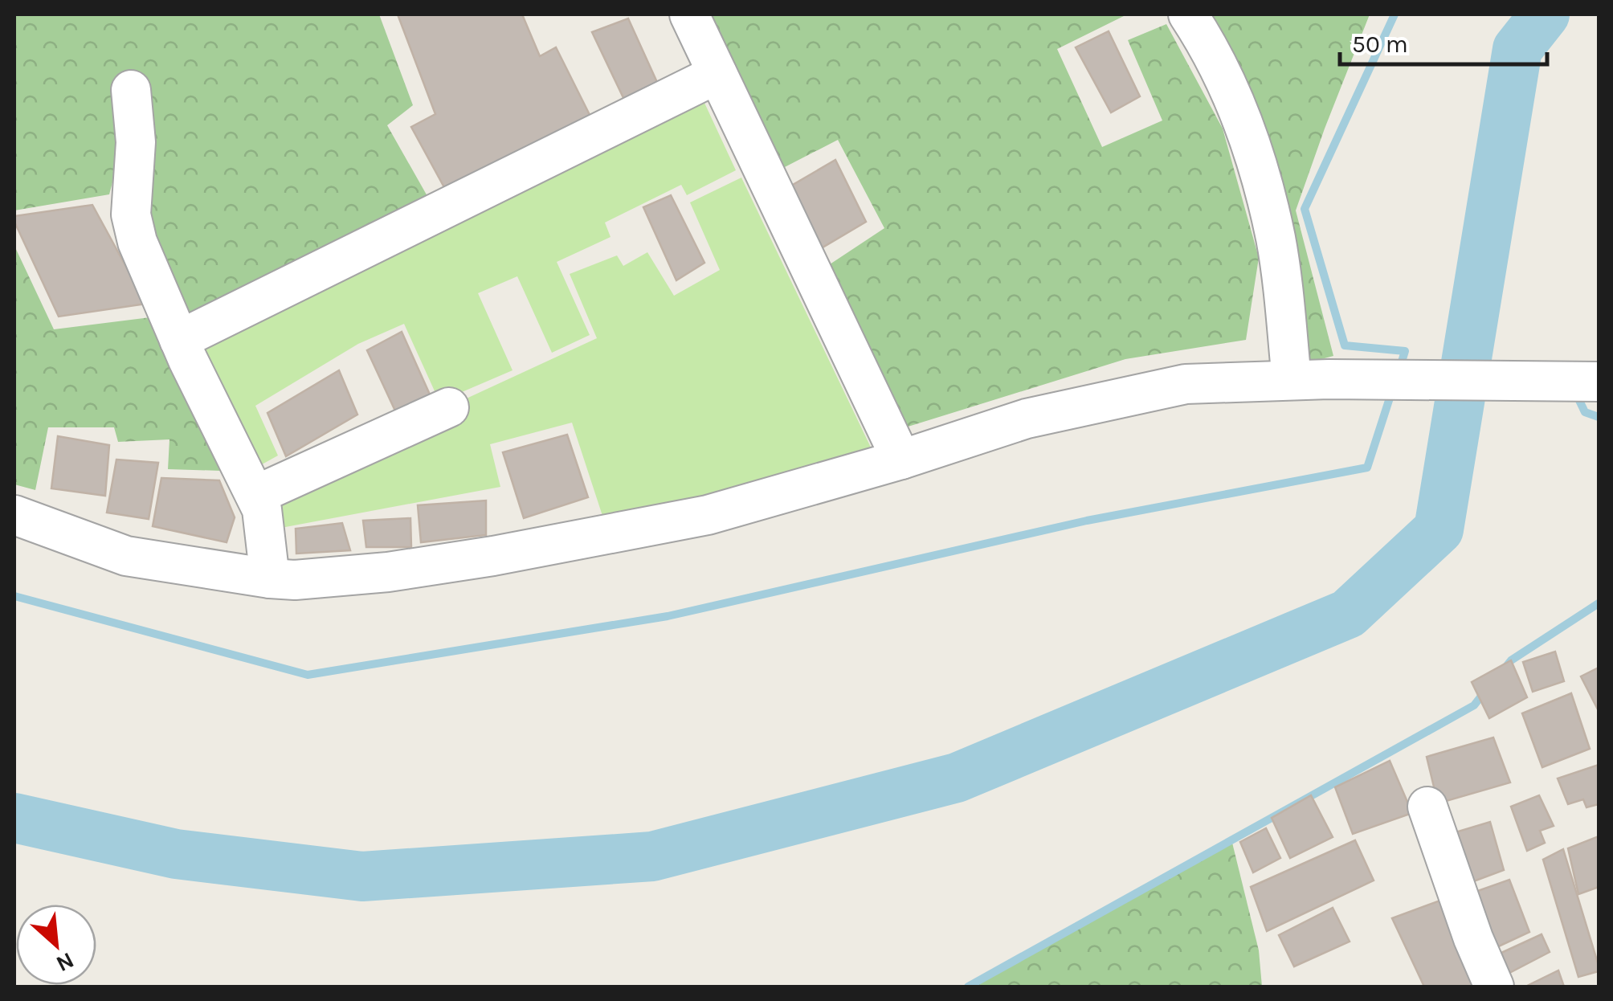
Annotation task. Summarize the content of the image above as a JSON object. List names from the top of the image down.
{
  "scale_bar": "50 m",
  "north": "bottom right"
}
